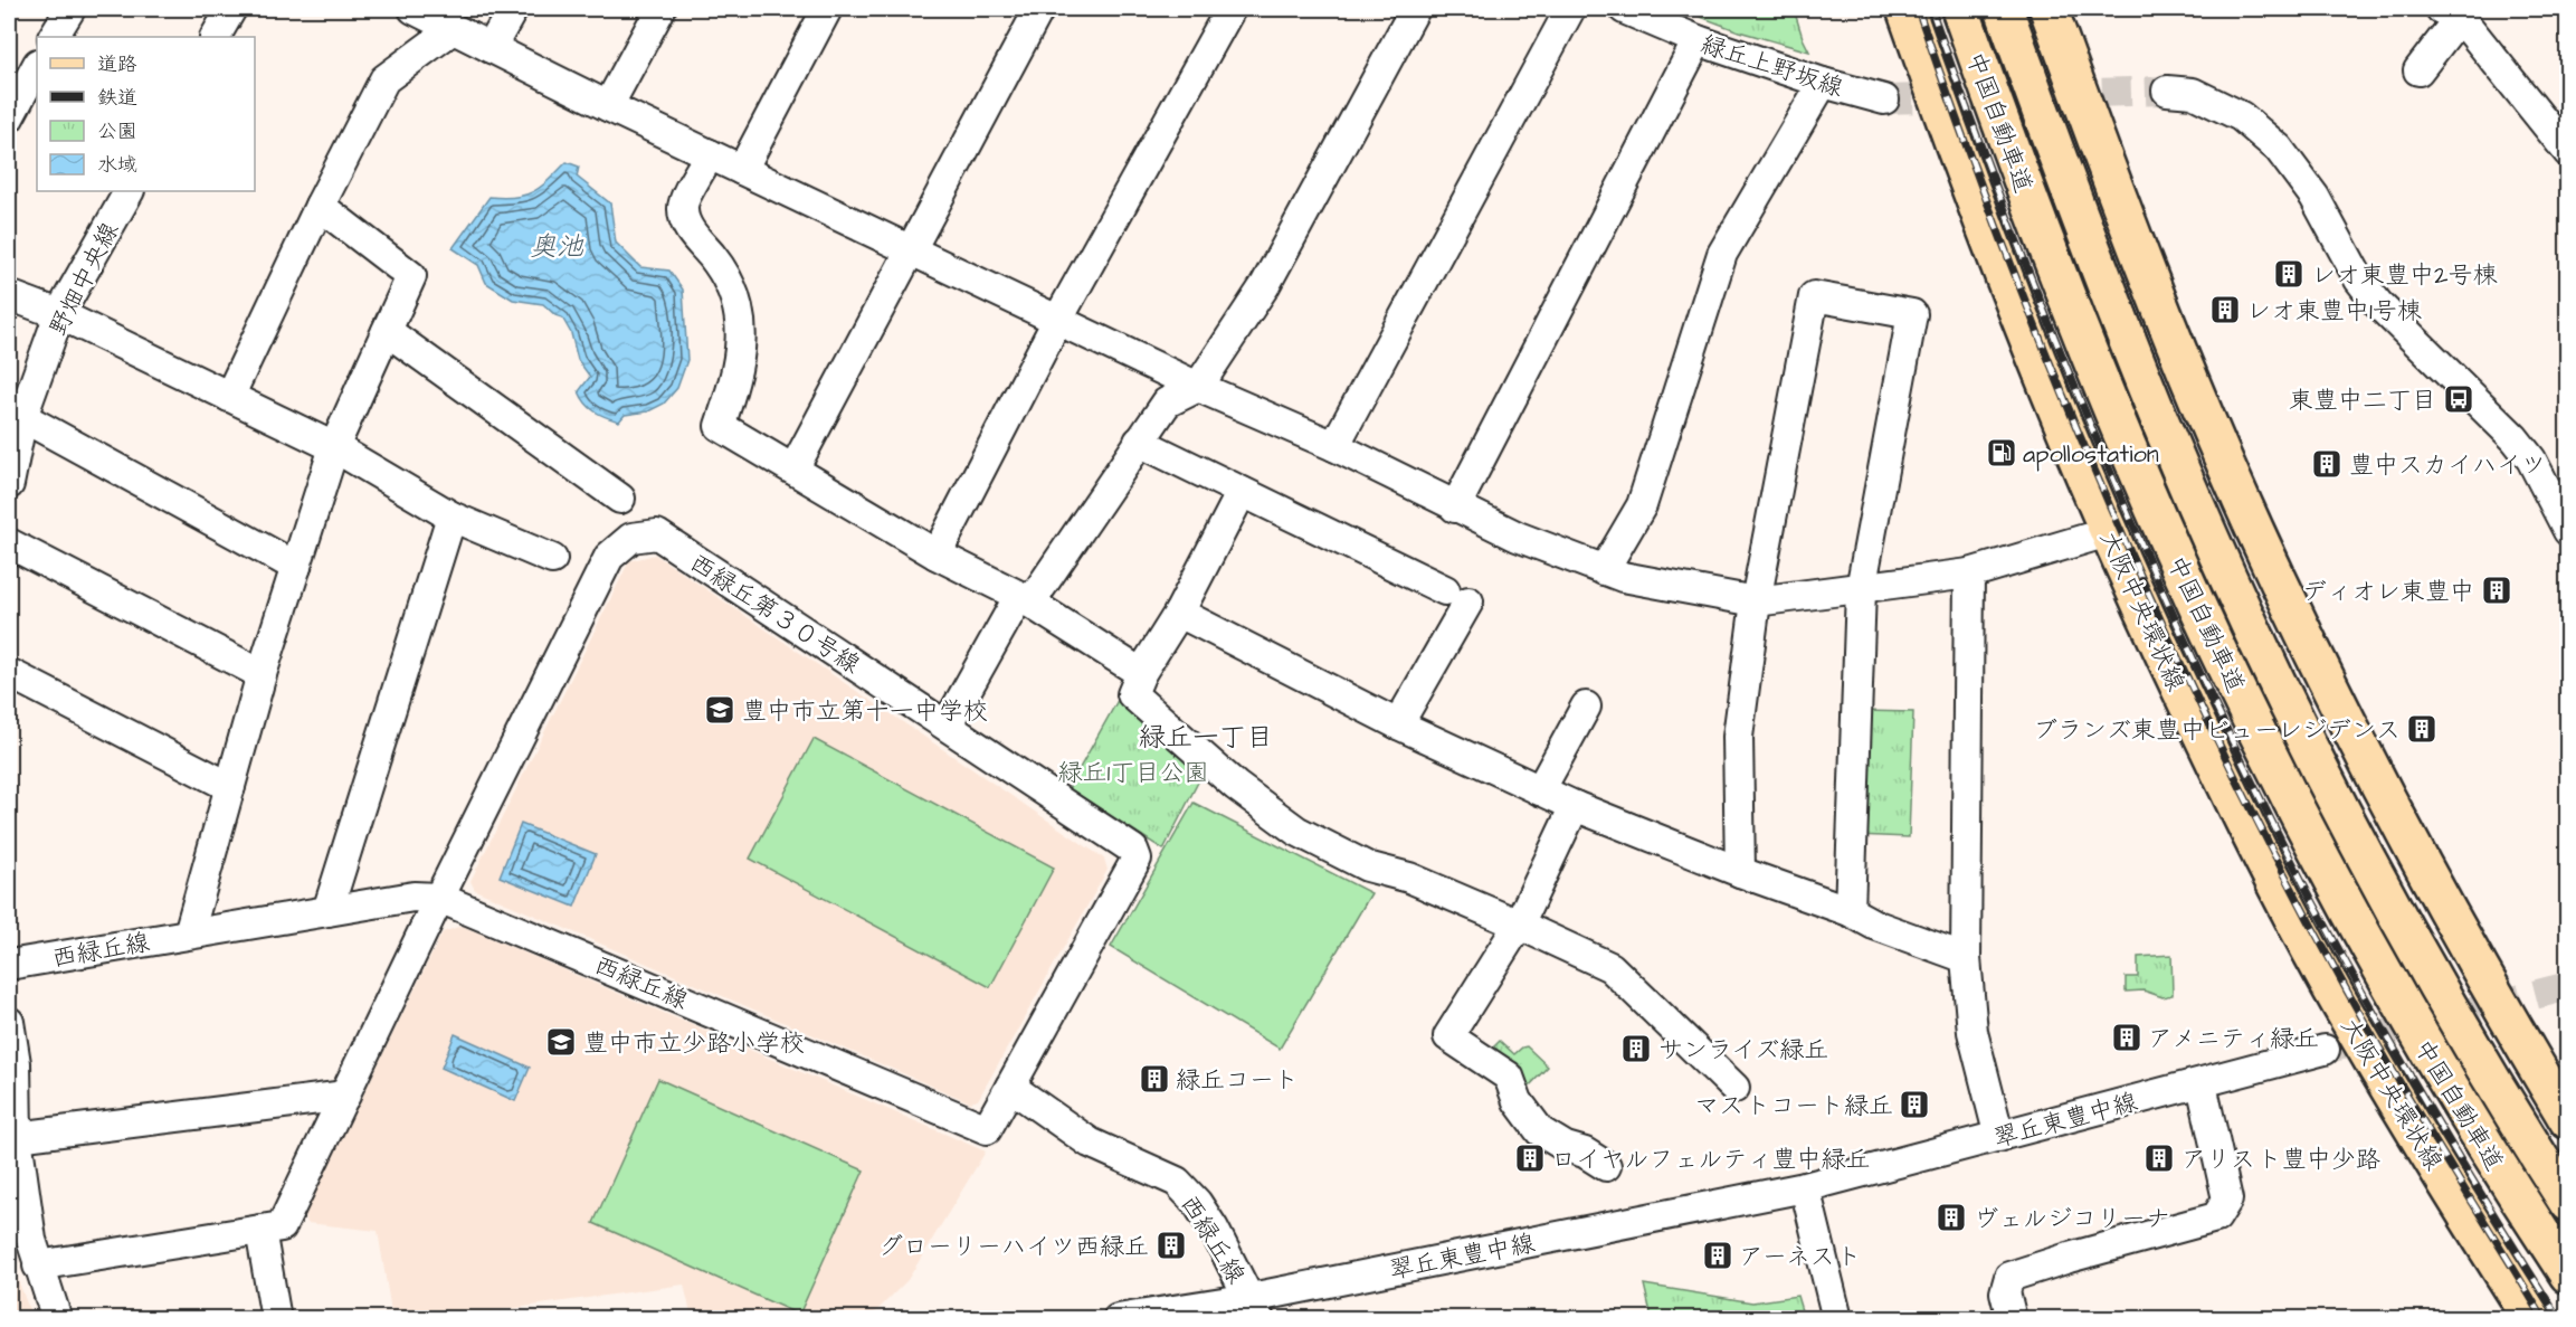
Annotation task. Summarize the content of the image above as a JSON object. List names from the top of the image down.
{
  "streets": {
    "main road": ["中国自動車道", "大阪中央環状線"],
    "street": [
      "緑丘上野坂線",
      "野畑中央線",
      "西緑丘第３０号線",
      "西緑丘線",
      "翠丘東豊中線"
    ]
  },
  "crossings": [
    ["西緑丘第３０号線", "西緑丘線"],
    ["西緑丘線", "翠丘東豊中線"]
  ],
  "districts": ["緑丘一丁目"],
  "water": ["奥池"],
  "parks": ["緑丘1丁目公園"],
  "places": {
    "building": [
      "レオ東豊中2号棟",
      "レオ東豊中1号棟",
      "豊中スカイハイツ",
      "ディオレ東豊中",
      "ブランズ東豊中ビューレジデンス",
      "アメニティ緑丘",
      "サンライズ緑丘",
      "緑丘コート",
      "マストコート緑丘",
      "ロイヤルフェルティ豊中緑丘",
      "アリスト豊中少路",
      "ヴェルジコリーナ",
      "グローリーハイツ西緑丘",
      "アーネスト"
    ],
    "bus stop": ["東豊中二丁目"],
    "fuel station": ["apollostation"],
    "school or university": ["豊中市立第十一中学校", "豊中市立少路小学校"]
  },
  "legend": [
    "道路",
    "鉄道",
    "公園",
    "水域"
  ]
}
